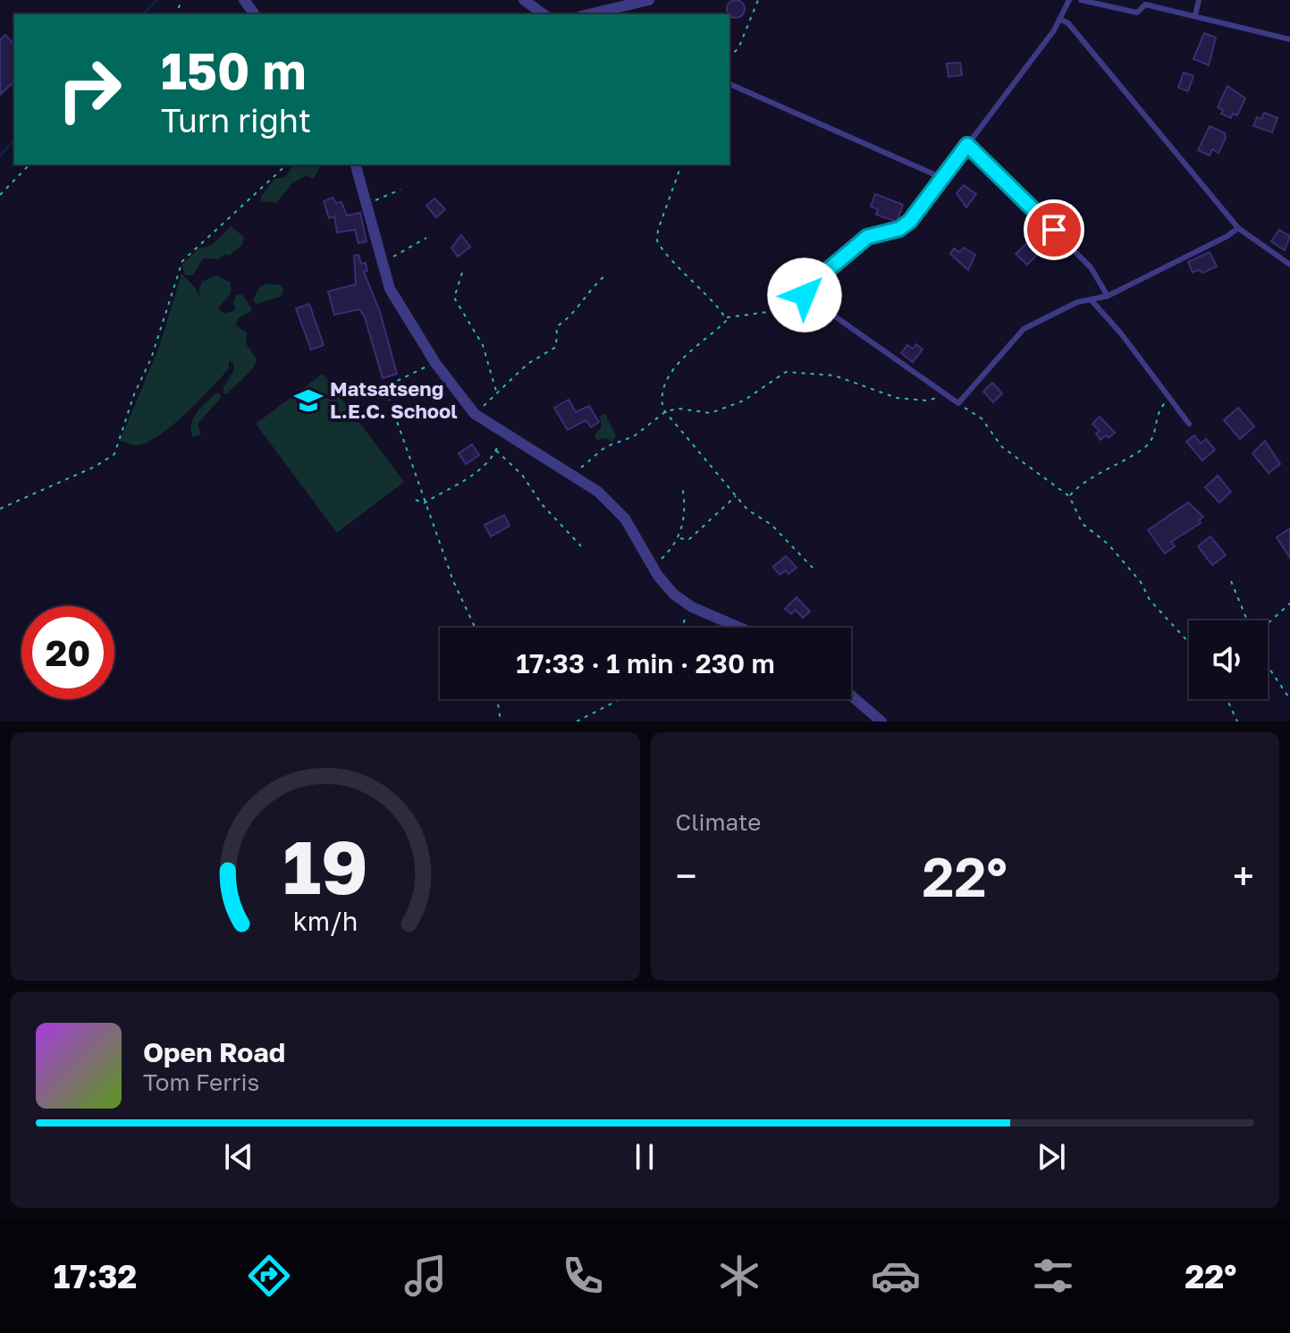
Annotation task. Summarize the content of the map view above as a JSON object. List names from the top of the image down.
{
  "places": {
    "school or university": ["Matsatseng L.E.C. School"]
  },
  "page": {
    "turn": ["150 m", "Turn right"],
    "limit": "20",
    "trip": "17:33 · 1 min · 230 m",
    "tile": "Climate",
    "heat": ["−", "22°", "+"],
    "song": ["Open Road", "Tom Ferris"],
    "tabs": ["17:32", "22°"],
    "gauge": ["19", "km/h"]
  }
}
